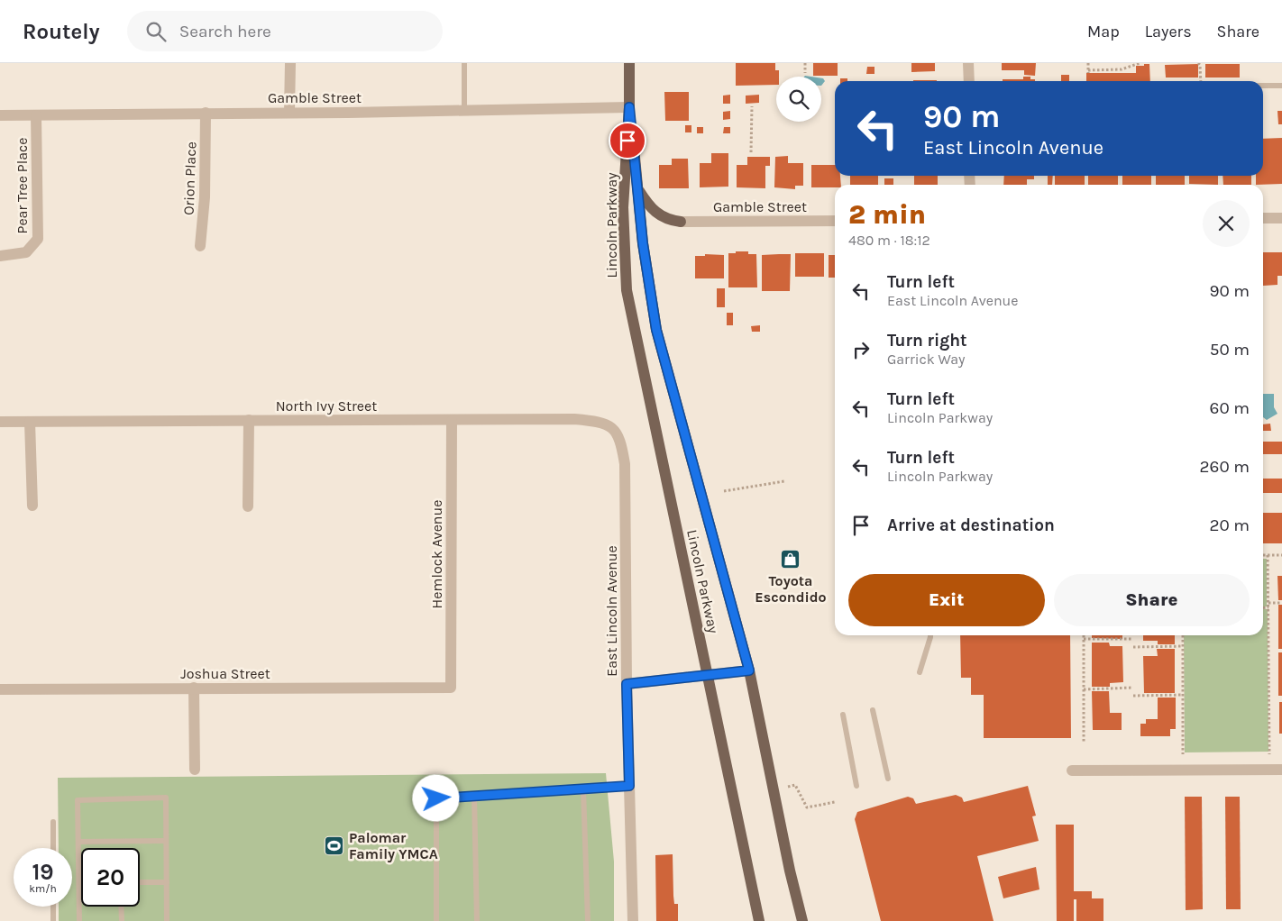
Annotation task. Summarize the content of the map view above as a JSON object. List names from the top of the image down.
{
  "streets": {
    "main road": ["Lincoln Parkway"],
    "street": [
      "Gamble Street",
      "Orion Place",
      "Pear Tree Place",
      "North Ivy Street",
      "Hemlock Avenue",
      "East Lincoln Avenue",
      "Joshua Street"
    ]
  },
  "crossings": [
    ["Gamble Street", "Orion Place"],
    ["Gamble Street", "Pear Tree Place"],
    ["Gamble Street", "Lincoln Parkway"],
    ["North Ivy Street", "Hemlock Avenue"],
    ["North Ivy Street", "East Lincoln Avenue"],
    ["Hemlock Avenue", "Joshua Street"]
  ],
  "places": {
    "shop": ["Toyota Escondido"],
    "sports": ["Palomar Family YMCA"]
  },
  "page": {
    "header": "Routely",
    "search": "Search here",
    "nav": ["Map", "Layers", "Share"],
    "turn": ["90 m", "East Lincoln Avenue"],
    "heading": ["2 min", "480 m · 18:12"],
    "list": [
      {
        "name": "Turn left",
        "note": "East Lincoln Avenue",
        "value": "90 m"
      },
      {
        "name": "Turn right",
        "note": "Garrick Way",
        "value": "50 m"
      },
      {
        "name": "Turn left",
        "note": "Lincoln Parkway",
        "value": "60 m"
      },
      {
        "name": "Turn left",
        "note": "Lincoln Parkway",
        "value": "260 m"
      },
      {
        "name": "Arrive at destination",
        "value": "20 m"
      }
    ],
    "buttons": ["Exit", "Share"],
    "speed": "19 km/h",
    "limit": "20"
  }
}
